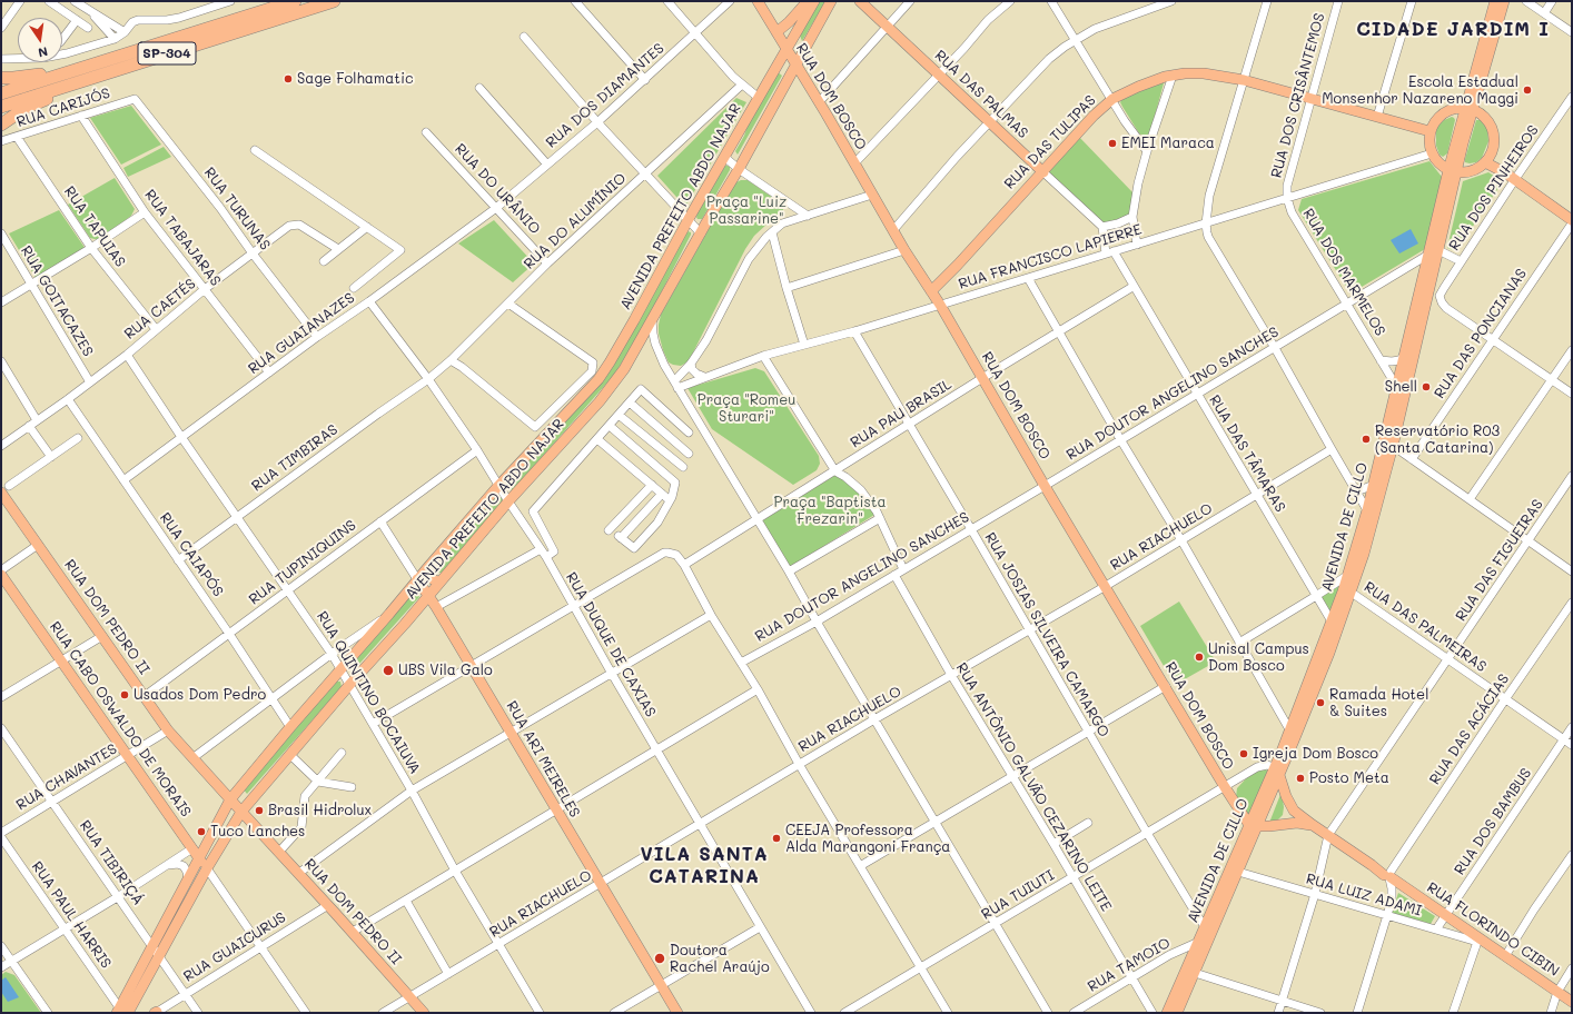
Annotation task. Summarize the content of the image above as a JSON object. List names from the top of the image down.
{
  "streets": {
    "highway": ["SP-304"],
    "main road": [
      "RUA DAS PALMAS",
      "RUA DOM BOSCO",
      "RUA DAS TULIPAS",
      "AVENIDA PREFEITO ABDO NAJAR",
      "AVENIDA DE CILLO",
      "RUA DOM PEDRO II",
      "RUA CABO OSWALDO DE MORAIS",
      "RUA ARI MEIRELES",
      "RUA FLORINDO CIBIN"
    ],
    "street": [
      "RUA DOS DIAMANTES",
      "RUA DOS CRISÂNTEMOS",
      "RUA CARIJÓS",
      "RUA DOS PINHEIROS",
      "RUA DO URÂNIO",
      "RUA TURUNAS",
      "RUA DO ALUMÍNIO",
      "RUA TAPUIAS",
      "RUA TABAJARAS",
      "RUA FRANCISCO LAPIERRE",
      "RUA DOS MARMELOS",
      "RUA GOITACAZES",
      "RUA CAETÉS",
      "RUA GUAIANAZES",
      "RUA DAS PONCIANAS",
      "RUA DOUTOR ANGELINO SANCHES",
      "RUA PAU BRASIL",
      "RUA DAS TÂMARAS",
      "RUA TIMBIRAS",
      "RUA RIACHUELO",
      "RUA CAIAPÓS",
      "RUA DAS FIGUEIRAS",
      "RUA TUPINIQUINS",
      "RUA DAS PALMEIRAS",
      "RUA JOSIAS SILVEIRA CAMARGO",
      "RUA DUQUE DE CAXIAS",
      "RUA QUINTINO BOCAIUVA",
      "RUA DAS ACÁCIAS",
      "RUA CHAVANTES",
      "RUA ANTÔNIO GALVÃO CEZARINO LEITE",
      "RUA DOS BAMBUS",
      "RUA TIBIRIÇÁ",
      "RUA TUIUTI",
      "RUA LUIZ ADAMI",
      "RUA PAUL HARRIS",
      "RUA GUAICURUS",
      "RUA TAMOIO"
    ]
  },
  "crossings": [
    ["RUA DAS PALMAS", "RUA DAS TULIPAS"],
    ["RUA DOS DIAMANTES", "RUA DO URÂNIO"],
    ["RUA DOS DIAMANTES", "RUA GUAIANAZES"],
    ["RUA DOS CRISÂNTEMOS", "RUA DAS TULIPAS"],
    ["RUA DOS CRISÂNTEMOS", "RUA FRANCISCO LAPIERRE"],
    ["RUA DOS CRISÂNTEMOS", "RUA DOS MARMELOS"],
    ["RUA DOM BOSCO", "RUA DAS TULIPAS"],
    ["RUA DOM BOSCO", "AVENIDA PREFEITO ABDO NAJAR"],
    ["RUA DOM BOSCO", "RUA FRANCISCO LAPIERRE"],
    ["RUA DOM BOSCO", "RUA DOUTOR ANGELINO SANCHES"],
    ["RUA DOM BOSCO", "RUA PAU BRASIL"],
    ["RUA DOM BOSCO", "AVENIDA DE CILLO"],
    ["RUA DOM BOSCO", "RUA RIACHUELO"],
    ["RUA DOM BOSCO", "RUA TUIUTI"],
    ["RUA CARIJÓS", "RUA TURUNAS"],
    ["RUA CARIJÓS", "RUA TAPUIAS"],
    ["RUA CARIJÓS", "RUA TABAJARAS"],
    ["RUA DOS PINHEIROS", "RUA DAS PONCIANAS"],
    ["RUA DO URÂNIO", "RUA DO ALUMÍNIO"],
    ["RUA DO URÂNIO", "RUA GUAIANAZES"],
    ["AVENIDA PREFEITO ABDO NAJAR", "RUA CAIAPÓS"],
    ["AVENIDA PREFEITO ABDO NAJAR", "RUA DOM PEDRO II"],
    ["AVENIDA PREFEITO ABDO NAJAR", "RUA DUQUE DE CAXIAS"],
    ["AVENIDA PREFEITO ABDO NAJAR", "RUA QUINTINO BOCAIUVA"],
    ["AVENIDA PREFEITO ABDO NAJAR", "RUA CABO OSWALDO DE MORAIS"],
    ["AVENIDA PREFEITO ABDO NAJAR", "RUA ARI MEIRELES"],
    ["AVENIDA PREFEITO ABDO NAJAR", "RUA TIBIRIÇÁ"],
    ["AVENIDA PREFEITO ABDO NAJAR", "RUA PAUL HARRIS"],
    ["RUA TURUNAS", "RUA CAETÉS"],
    ["RUA TURUNAS", "RUA GUAIANAZES"],
    ["RUA DO ALUMÍNIO", "RUA TIMBIRAS"],
    ["RUA DO ALUMÍNIO", "RUA DUQUE DE CAXIAS"],
    ["RUA TAPUIAS", "RUA CAETÉS"],
    ["RUA TABAJARAS", "RUA CAETÉS"],
    ["RUA TABAJARAS", "RUA GUAIANAZES"],
    ["RUA FRANCISCO LAPIERRE", "RUA DOS MARMELOS"],
    ["RUA FRANCISCO LAPIERRE", "RUA DAS TÂMARAS"],
    ["RUA FRANCISCO LAPIERRE", "RUA JOSIAS SILVEIRA CAMARGO"],
    ["RUA DOS MARMELOS", "RUA DOUTOR ANGELINO SANCHES"],
    ["RUA DOS MARMELOS", "AVENIDA DE CILLO"],
    ["RUA GOITACAZES", "RUA CAETÉS"],
    ["RUA CAETÉS", "RUA CAIAPÓS"],
    ["RUA CAETÉS", "RUA QUINTINO BOCAIUVA"],
    ["RUA GUAIANAZES", "RUA CAIAPÓS"],
    ["RUA GUAIANAZES", "RUA DUQUE DE CAXIAS"],
    ["RUA GUAIANAZES", "RUA QUINTINO BOCAIUVA"],
    ["RUA DOUTOR ANGELINO SANCHES", "RUA DAS TÂMARAS"],
    ["RUA DOUTOR ANGELINO SANCHES", "AVENIDA DE CILLO"],
    ["RUA DOUTOR ANGELINO SANCHES", "RUA JOSIAS SILVEIRA CAMARGO"],
    ["RUA DOUTOR ANGELINO SANCHES", "RUA ANTÔNIO GALVÃO CEZARINO LEITE"],
    ["RUA PAU BRASIL", "RUA DAS TÂMARAS"],
    ["RUA PAU BRASIL", "RUA JOSIAS SILVEIRA CAMARGO"],
    ["RUA DAS TÂMARAS", "AVENIDA DE CILLO"],
    ["RUA DAS TÂMARAS", "RUA RIACHUELO"],
    ["RUA TIMBIRAS", "RUA CAIAPÓS"],
    ["RUA TIMBIRAS", "RUA DUQUE DE CAXIAS"],
    ["RUA TIMBIRAS", "RUA QUINTINO BOCAIUVA"],
    ["AVENIDA DE CILLO", "RUA DAS PALMEIRAS"],
    ["AVENIDA DE CILLO", "RUA JOSIAS SILVEIRA CAMARGO"],
    ["AVENIDA DE CILLO", "RUA TUIUTI"],
    ["AVENIDA DE CILLO", "RUA LUIZ ADAMI"],
    ["AVENIDA DE CILLO", "RUA FLORINDO CIBIN"],
    ["AVENIDA DE CILLO", "RUA TAMOIO"],
    ["RUA RIACHUELO", "RUA DOM PEDRO II"],
    ["RUA RIACHUELO", "RUA JOSIAS SILVEIRA CAMARGO"],
    ["RUA RIACHUELO", "RUA DUQUE DE CAXIAS"],
    ["RUA RIACHUELO", "RUA QUINTINO BOCAIUVA"],
    ["RUA RIACHUELO", "RUA ARI MEIRELES"],
    ["RUA RIACHUELO", "RUA ANTÔNIO GALVÃO CEZARINO LEITE"],
    ["RUA CAIAPÓS", "RUA TUPINIQUINS"],
    ["RUA DAS FIGUEIRAS", "RUA DAS PALMEIRAS"],
    ["RUA DAS FIGUEIRAS", "RUA FLORINDO CIBIN"],
    ["RUA TUPINIQUINS", "RUA DOM PEDRO II"],
    ["RUA TUPINIQUINS", "RUA DUQUE DE CAXIAS"],
    ["RUA TUPINIQUINS", "RUA QUINTINO BOCAIUVA"],
    ["RUA TUPINIQUINS", "RUA ARI MEIRELES"],
    ["RUA DOM PEDRO II", "RUA CHAVANTES"],
    ["RUA DOM PEDRO II", "RUA GUAICURUS"],
    ["RUA DAS PALMEIRAS", "RUA DAS ACÁCIAS"],
    ["RUA DAS PALMEIRAS", "RUA DOS BAMBUS"],
    ["RUA JOSIAS SILVEIRA CAMARGO", "RUA TUIUTI"],
    ["RUA JOSIAS SILVEIRA CAMARGO", "RUA TAMOIO"],
    ["RUA CABO OSWALDO DE MORAIS", "RUA CHAVANTES"],
    ["RUA CABO OSWALDO DE MORAIS", "RUA GUAICURUS"],
    ["RUA DAS ACÁCIAS", "RUA FLORINDO CIBIN"],
    ["RUA CHAVANTES", "RUA TIBIRIÇÁ"],
    ["RUA ANTÔNIO GALVÃO CEZARINO LEITE", "RUA TUIUTI"],
    ["RUA ANTÔNIO GALVÃO CEZARINO LEITE", "RUA TAMOIO"],
    ["RUA DOS BAMBUS", "RUA LUIZ ADAMI"],
    ["RUA DOS BAMBUS", "RUA FLORINDO CIBIN"],
    ["RUA TIBIRIÇÁ", "RUA GUAICURUS"],
    ["RUA TUIUTI", "RUA FLORINDO CIBIN"],
    ["RUA LUIZ ADAMI", "RUA FLORINDO CIBIN"]
  ],
  "districts": ["CIDADE JARDIM I", "VILA SANTA CATARINA"],
  "parks": ["Praça \"Luiz Passarine\"", "Praça \"Romeu Sturari\"", "Praça \"Baptista Frezarin\""],
  "places": [
    "Sage Folhamatic",
    "Escola Estadual Monsenhor Nazareno Maggi",
    "EMEI Maraca",
    "Shell",
    "Reservatório R03 (Santa Catarina)",
    "Unisal Campus Dom Bosco",
    "UBS Vila Galo",
    "Usados Dom Pedro",
    "Ramada Hotel & Suites",
    "Igreja Dom Bosco",
    "Posto Meta",
    "Brasil Hidrolux",
    "Tuco Lanches",
    "CEEJA Professora Alda Marangoni França",
    "Doutora Rachel Araújo"
  ],
  "north": "bottom"
}
